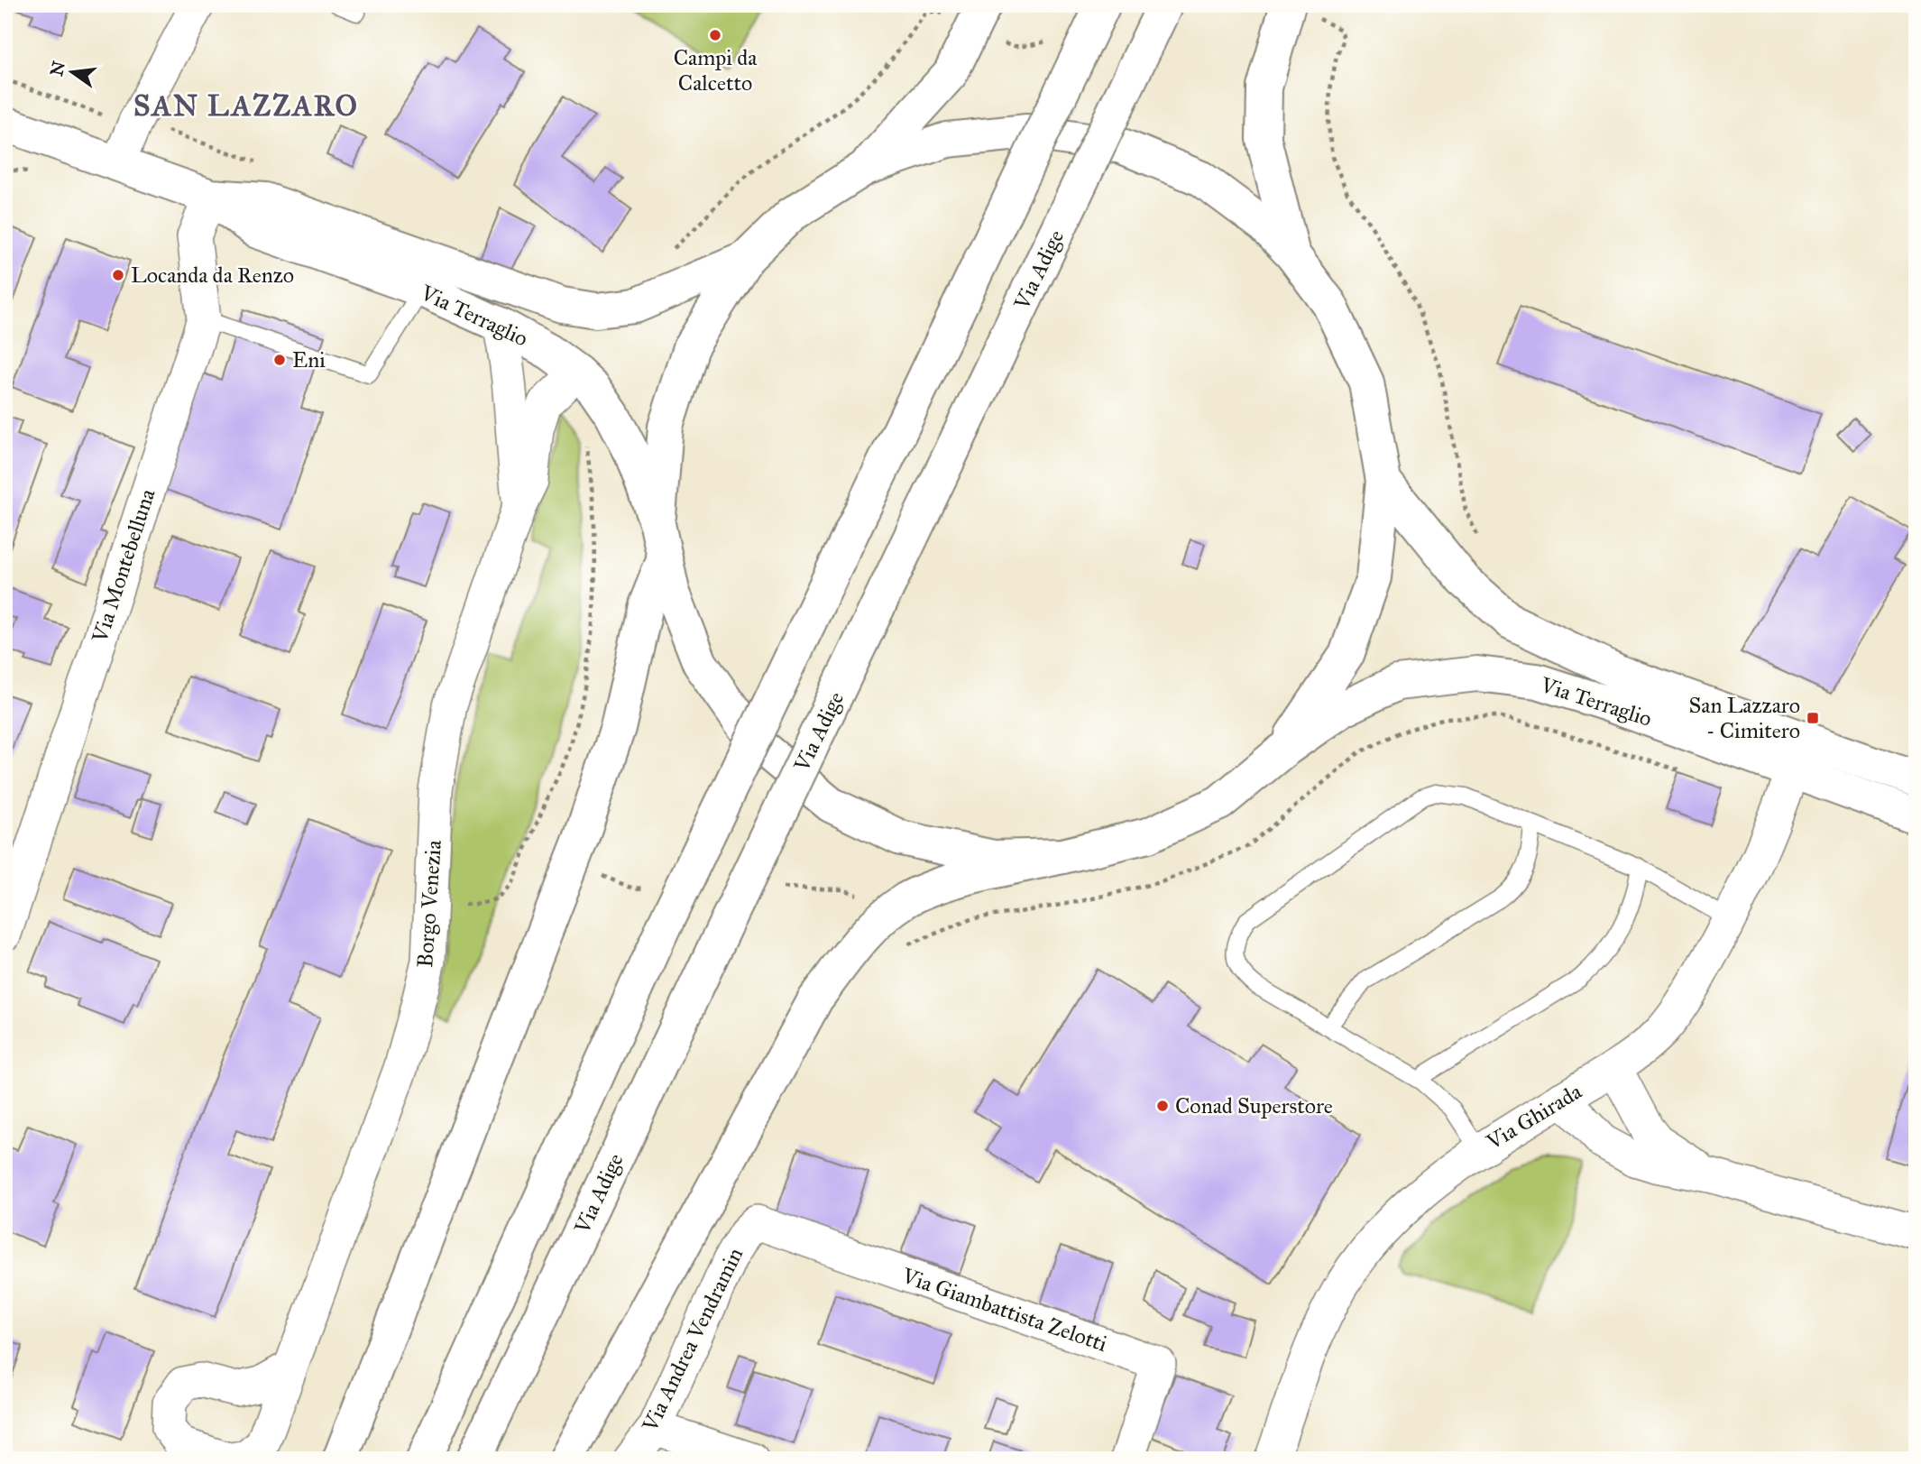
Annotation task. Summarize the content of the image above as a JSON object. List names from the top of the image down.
{
  "streets": {
    "main road": ["Via Adige", "Via Terraglio"],
    "street": [
      "Via Montebelluna",
      "Borgo Venezia",
      "Via Ghirada",
      "Via Giambattista Zelotti",
      "Via Andrea Vendramin"
    ]
  },
  "crossings": [
    ["Via Terraglio", "Via Montebelluna"],
    ["Via Terraglio", "Borgo Venezia"],
    ["Via Terraglio", "Via Ghirada"],
    ["Via Giambattista Zelotti", "Via Andrea Vendramin"]
  ],
  "districts": ["SAN LAZZARO"],
  "places": {
    "other": [
      "Campi da Calcetto",
      "Locanda da Renzo",
      "Eni",
      "Conad Superstore"
    ],
    "transit": ["San Lazzaro - Cimitero"]
  },
  "north": "left"
}
